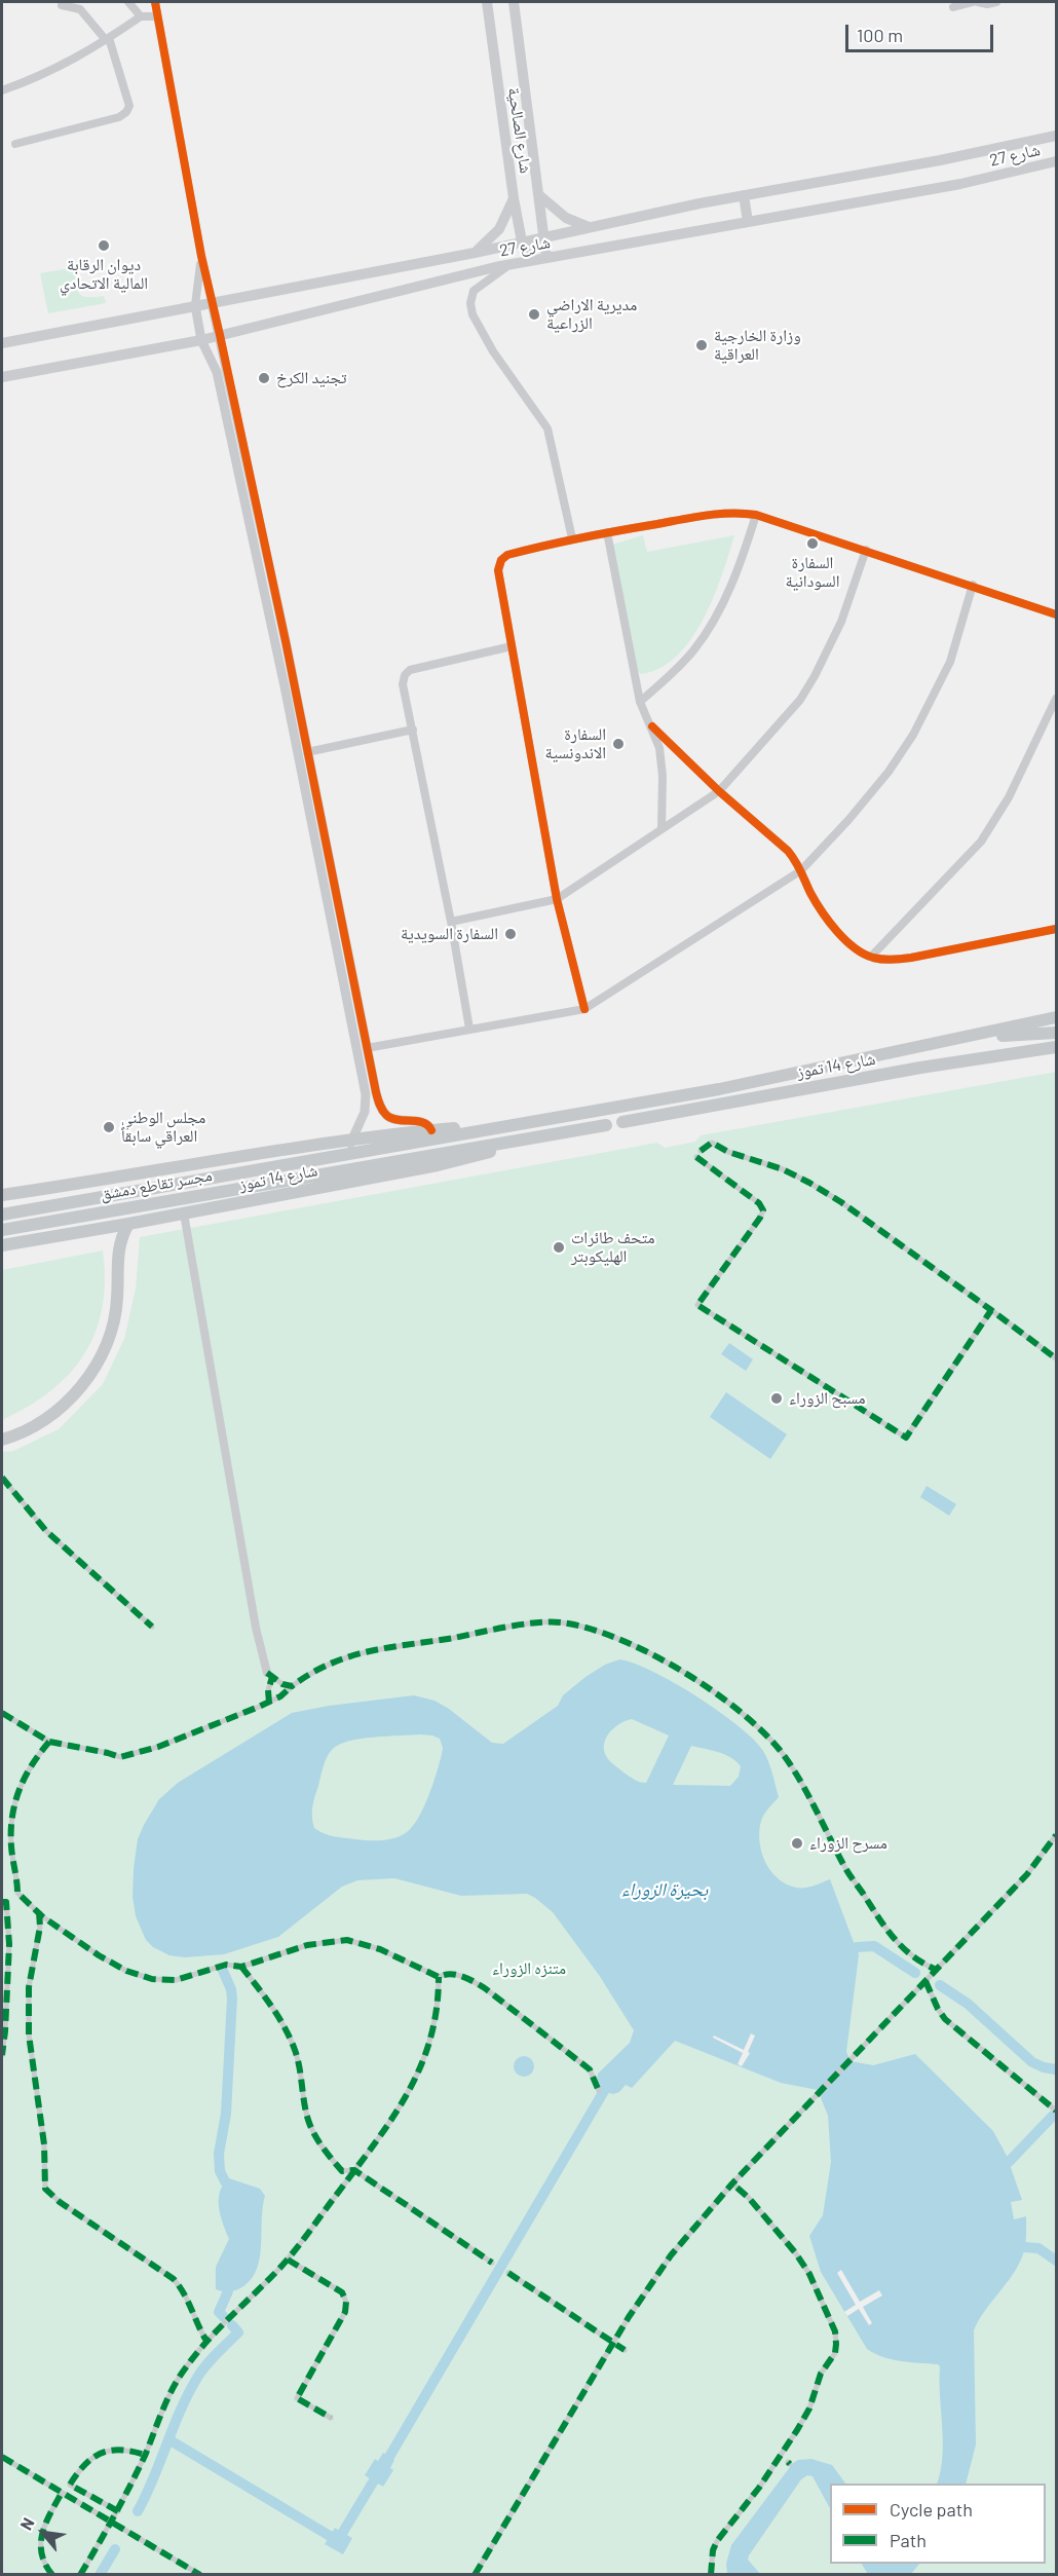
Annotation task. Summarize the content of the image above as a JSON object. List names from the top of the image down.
{
  "streets": {
    "main road": [
      "شارع الصالحية",
      "شارع 27",
      "شارع 14 تموز",
      "مجسر تقاطع دمشق"
    ]
  },
  "crossings": [
    ["شارع الصالحية", "شارع 27"],
    ["شارع 14 تموز", "مجسر تقاطع دمشق"]
  ],
  "water": ["بحيرة الزوراء"],
  "parks": ["متنزه الزوراء"],
  "places": [
    "ديوان الرقابة المالية الاتحادي",
    "مديرية الاراضي الزراعية",
    "وزارة الخارجية العراقية",
    "تجنيد الكرخ",
    "السفارة السودانية",
    "السفارة الاندونسية",
    "السفارة السويدية",
    "مجلس الوطني العراقي سابقاً",
    "متحف طائرات الهليكوبتر",
    "مسبح الزوراء",
    "مسرح الزوراء"
  ],
  "legend": ["Cycle path", "Path"],
  "scale_bar": "100 m",
  "north": "top left"
}
